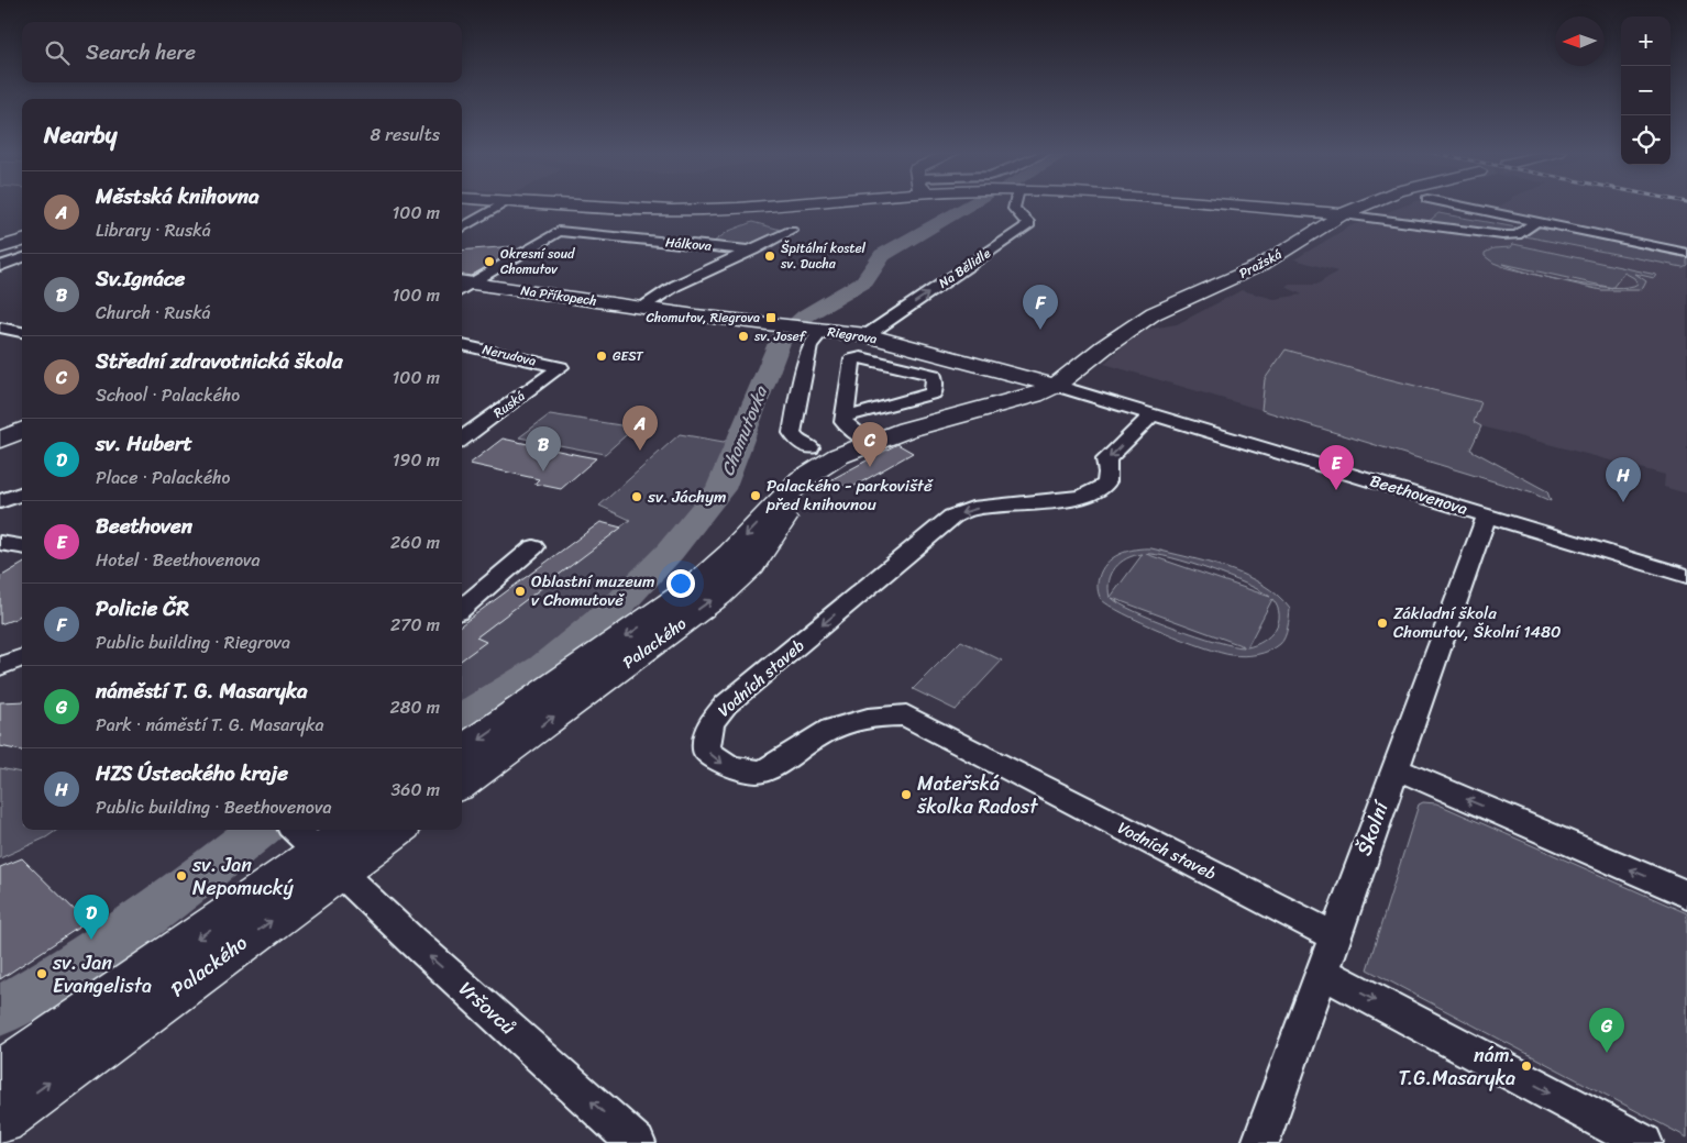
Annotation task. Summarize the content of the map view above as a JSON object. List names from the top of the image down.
{
  "streets": {
    "main road": [
      "Pražská",
      "Na Příkopech",
      "Riegrova",
      "Palackého"
    ],
    "street": [
      "Hálkova",
      "Na Bělidle",
      "Nerudova",
      "Ruská",
      "Beethovenova",
      "Vodních staveb",
      "Školní",
      "Vršovců"
    ]
  },
  "crossings": [
    ["Hálkova", "Na Příkopech"],
    ["Hálkova", "Riegrova"],
    ["Pražská", "Riegrova"],
    ["Pražská", "Beethovenova"],
    ["Pražská", "Palackého"],
    ["Na Bělidle", "Riegrova"],
    ["Na Příkopech", "Riegrova"],
    ["Riegrova", "Beethovenova"],
    ["Riegrova", "Palackého"],
    ["Nerudova", "Ruská"],
    ["Beethovenova", "Palackého"],
    ["Beethovenova", "Vodních staveb"],
    ["Beethovenova", "Školní"],
    ["Palackého", "Vršovců"],
    ["Vodních staveb", "Školní"]
  ],
  "one_way": ["Na Bělidle", "Vršovců"],
  "water": ["Chomutovka"],
  "places": {
    "other": [
      "Špitální kostel sv. Ducha",
      "Okresní soud Chomutov",
      "sv. Josef",
      "GEST",
      "Palackého - parkoviště před knihovnou",
      "sv. Jáchym",
      "Oblastní muzeum v Chomutově",
      "Základní škola Chomutov, Školní 1480",
      "Mateřská školka Radost",
      "sv. Jan Nepomucký",
      "sv. Jan Evangelista",
      "nám. T.G.Masaryka"
    ],
    "transit": ["Chomutov, Riegrova"]
  },
  "north": "left",
  "page": {
    "map_buttons": ["+", "−"],
    "search": "Search here",
    "heading": ["Nearby", "8 results"],
    "list": [
      {
        "mark": "A",
        "name": "Městská knihovna",
        "note": "Library · Ruská",
        "value": "100 m"
      },
      {
        "mark": "B",
        "name": "Sv.Ignáce",
        "note": "Church · Ruská",
        "value": "100 m"
      },
      {
        "mark": "C",
        "name": "Střední zdravotnická škola",
        "note": "School · Palackého",
        "value": "100 m"
      },
      {
        "mark": "D",
        "name": "sv. Hubert",
        "note": "Place · Palackého",
        "value": "190 m"
      },
      {
        "mark": "E",
        "name": "Beethoven",
        "note": "Hotel · Beethovenova",
        "value": "260 m"
      },
      {
        "mark": "F",
        "name": "Policie ČR",
        "note": "Public building · Riegrova",
        "value": "270 m"
      },
      {
        "mark": "G",
        "name": "náměstí T. G. Masaryka",
        "note": "Park · náměstí T. G. Masaryka",
        "value": "280 m"
      },
      {
        "mark": "H",
        "name": "HZS Ústeckého kraje",
        "note": "Public building · Beethovenova",
        "value": "360 m"
      }
    ],
    "pins": [
      "F",
      "A",
      "C",
      "B",
      "E",
      "H",
      "D",
      "G"
    ]
  }
}
